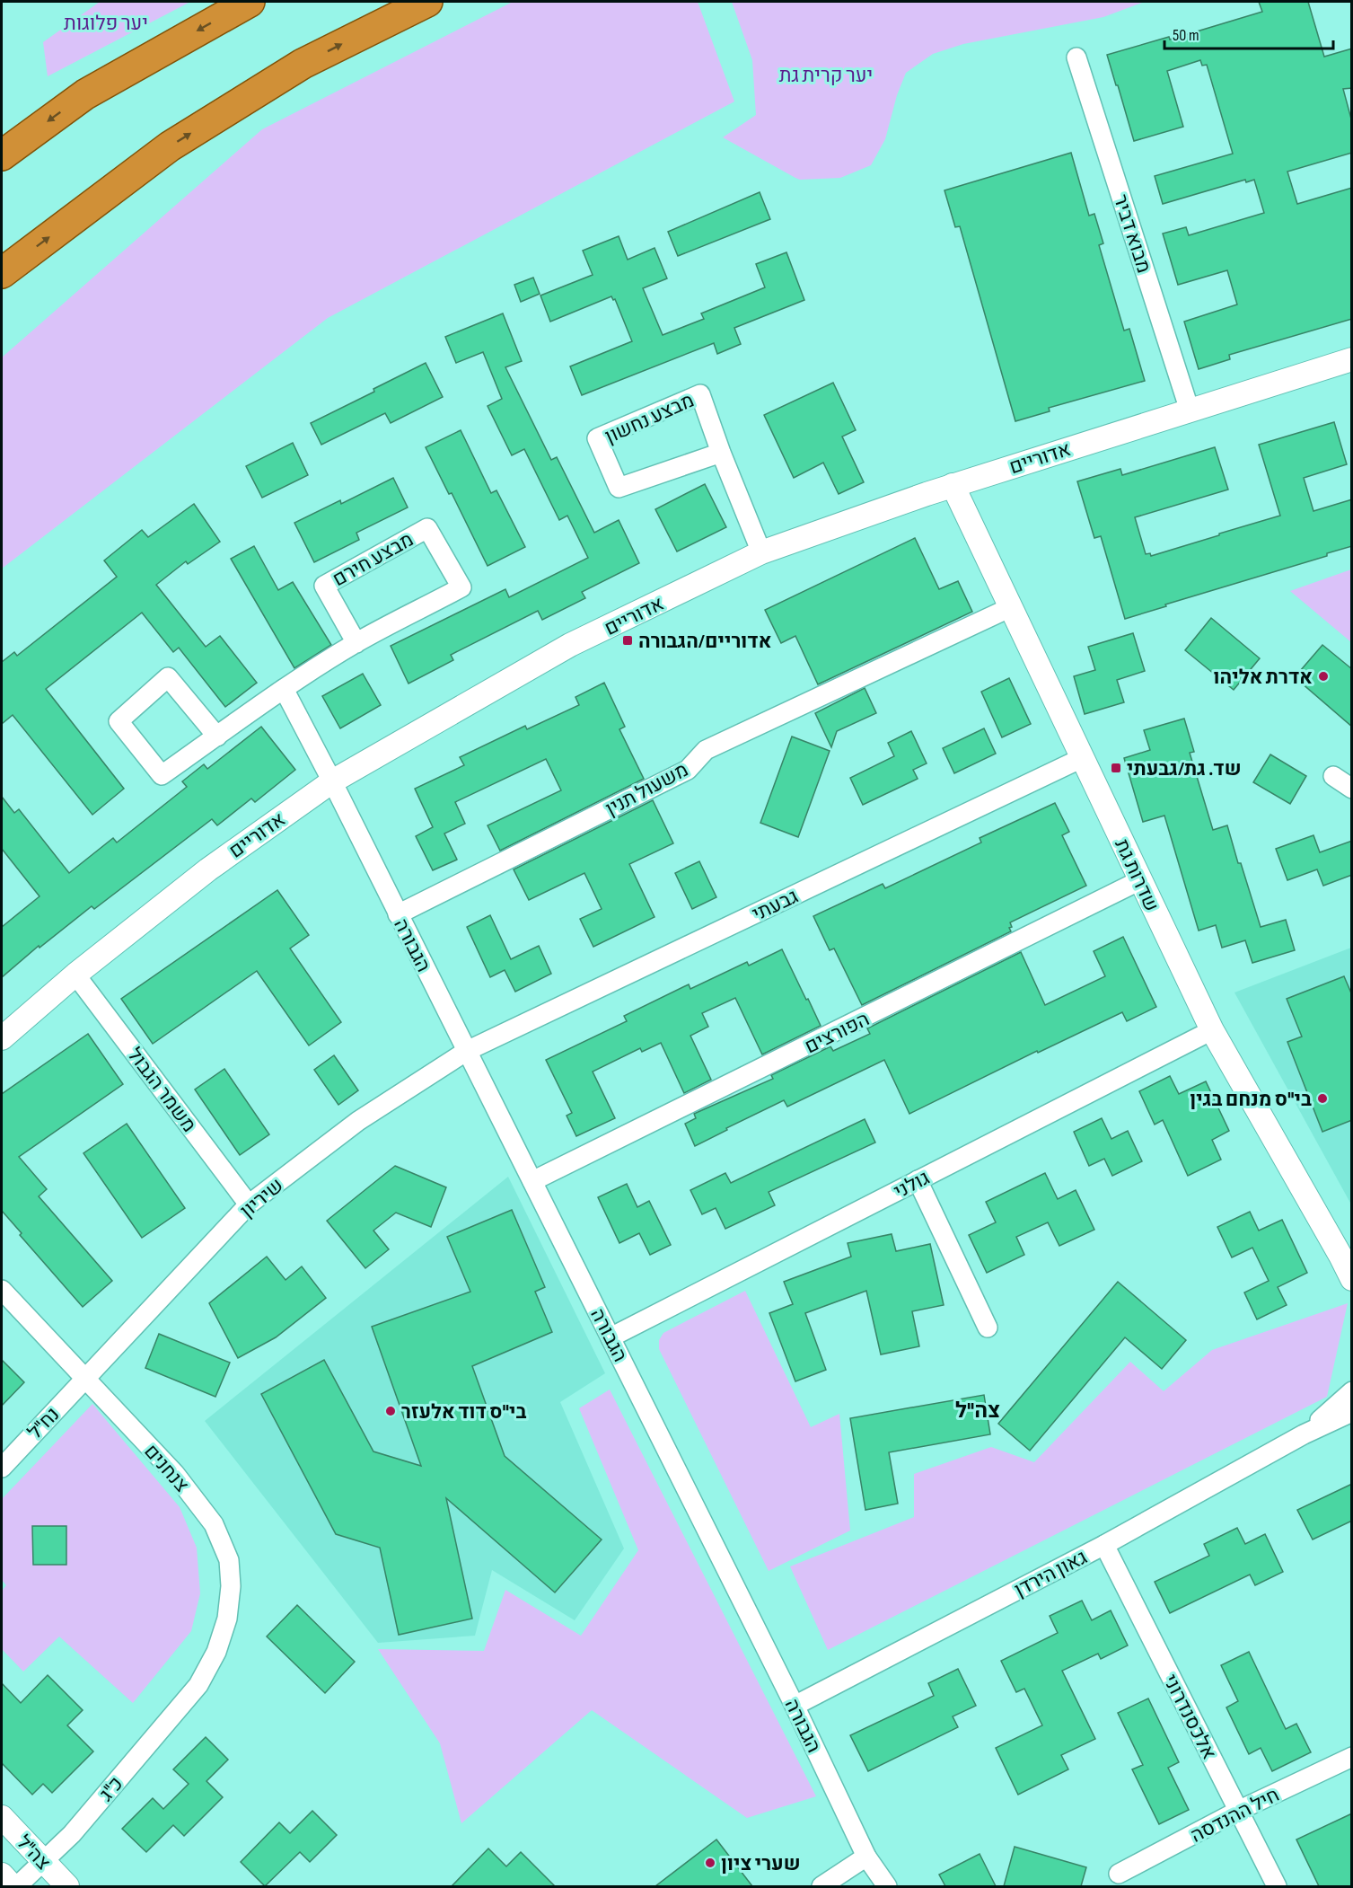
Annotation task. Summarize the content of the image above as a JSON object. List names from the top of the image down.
{
  "streets": {
    "street": [
      "מבוא דביר",
      "מבצע נחשון",
      "אדוריים",
      "מבצע חירם",
      "משעול תנין",
      "שדרות גת",
      "גבעתי",
      "הגבורה",
      "הפורצים",
      "משמר הגבול",
      "גולני",
      "שיריון",
      "נח\"ל",
      "צנחנים",
      "גאון הירדן",
      "אלכסנדרוני",
      "כ\"ג",
      "חיל ההנדסה",
      "צה\"ל"
    ]
  },
  "crossings": [
    ["מבוא דביר", "אדוריים"],
    ["מבצע נחשון", "אדוריים"],
    ["אדוריים", "שדרות גת"],
    ["אדוריים", "הגבורה"],
    ["אדוריים", "משמר הגבול"],
    ["מבצע חירם", "הגבורה"],
    ["משעול תנין", "שדרות גת"],
    ["משעול תנין", "הגבורה"],
    ["שדרות גת", "גבעתי"],
    ["שדרות גת", "הפורצים"],
    ["שדרות גת", "גולני"],
    ["גבעתי", "הגבורה"],
    ["גבעתי", "שיריון"],
    ["הגבורה", "הפורצים"],
    ["הגבורה", "גולני"],
    ["הגבורה", "שיריון"],
    ["הגבורה", "גאון הירדן"],
    ["משמר הגבול", "שיריון"],
    ["שיריון", "נח\"ל"],
    ["שיריון", "צנחנים"],
    ["נח\"ל", "צנחנים"],
    ["צנחנים", "כ\"ג"],
    ["גאון הירדן", "אלכסנדרוני"],
    ["אלכסנדרוני", "חיל ההנדסה"],
    ["כ\"ג", "צה\"ל"]
  ],
  "districts": ["צה\"ל"],
  "parks": ["יער פלוגות", "יער קרית גת"],
  "places": {
    "transit": ["אדוריים/הגבורה", "שד. גת/גבעתי"],
    "other": [
      "אדרת אליהו",
      "בי\"ס מנחם בגין",
      "בי\"ס דוד אלעזר",
      "שערי ציון"
    ]
  },
  "scale_bar": "50 m"
}
